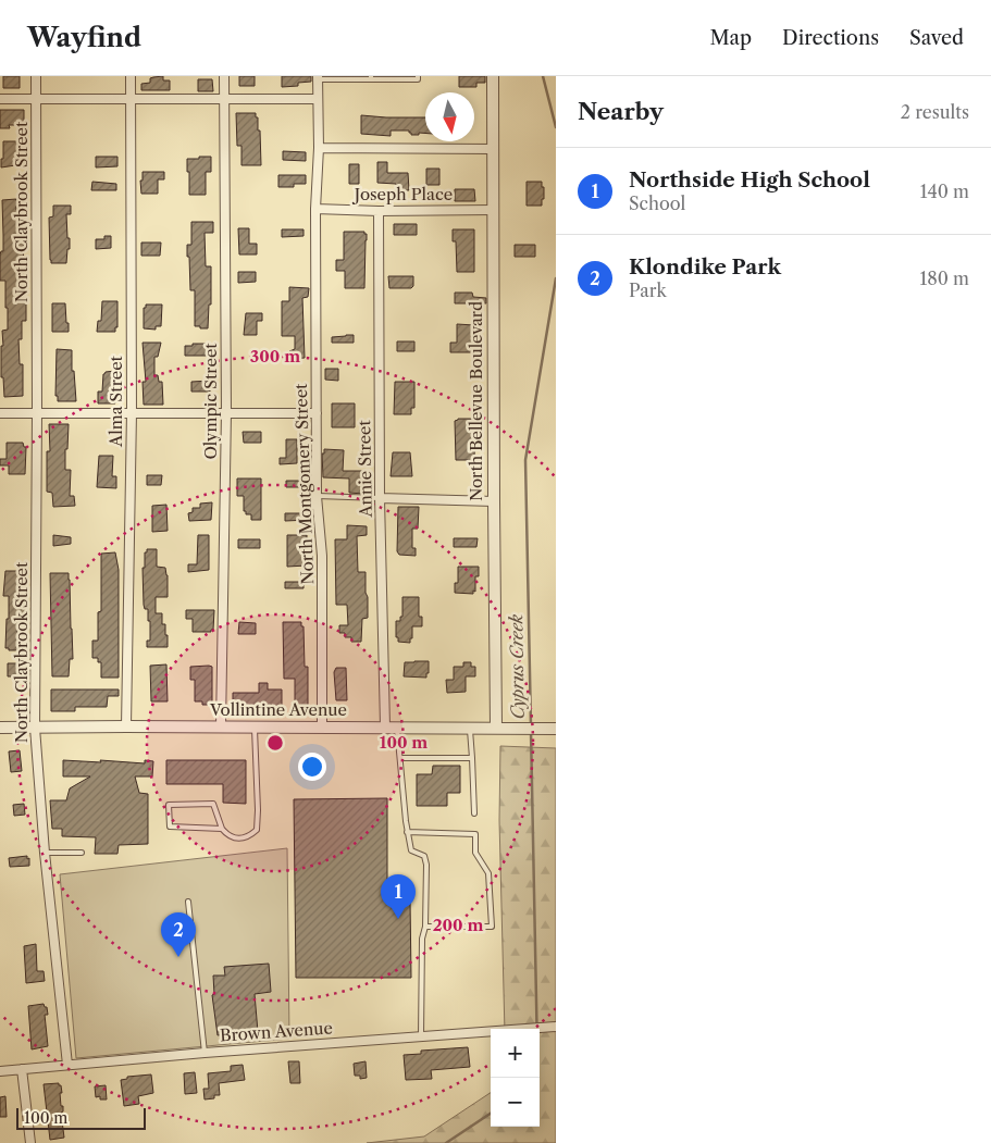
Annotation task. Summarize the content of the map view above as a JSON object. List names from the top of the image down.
{
  "streets": {
    "street": [
      "Joseph Place",
      "North Claybrook Street",
      "Alma Street",
      "Olympic Street",
      "North Bellevue Boulevard",
      "Annie Street",
      "North Montgomery Street",
      "Vollintine Avenue",
      "Brown Avenue"
    ]
  },
  "crossings": [
    ["Joseph Place", "North Bellevue Boulevard"],
    ["Joseph Place", "Annie Street"],
    ["Joseph Place", "North Montgomery Street"],
    ["North Claybrook Street", "Vollintine Avenue"],
    ["North Claybrook Street", "Brown Avenue"],
    ["Alma Street", "Vollintine Avenue"],
    ["Olympic Street", "Vollintine Avenue"],
    ["North Bellevue Boulevard", "Vollintine Avenue"],
    ["Annie Street", "Vollintine Avenue"],
    ["North Montgomery Street", "Vollintine Avenue"]
  ],
  "water": ["Cyprus Creek"],
  "scale_bar": "100 m",
  "north": "bottom",
  "page": {
    "header": "Wayfind",
    "nav": ["Map", "Directions", "Saved"],
    "heading": ["Nearby", "2 results"],
    "list": [
      {
        "mark": "1",
        "name": "Northside High School",
        "note": "School",
        "value": "140 m"
      },
      {
        "mark": "2",
        "name": "Klondike Park",
        "note": "Park",
        "value": "180 m"
      }
    ],
    "pins": ["1", "2"],
    "map_buttons": ["+", "−"],
    "scale": "100 m"
  },
  "rings": ["300 m", "100 m", "200 m"]
}
